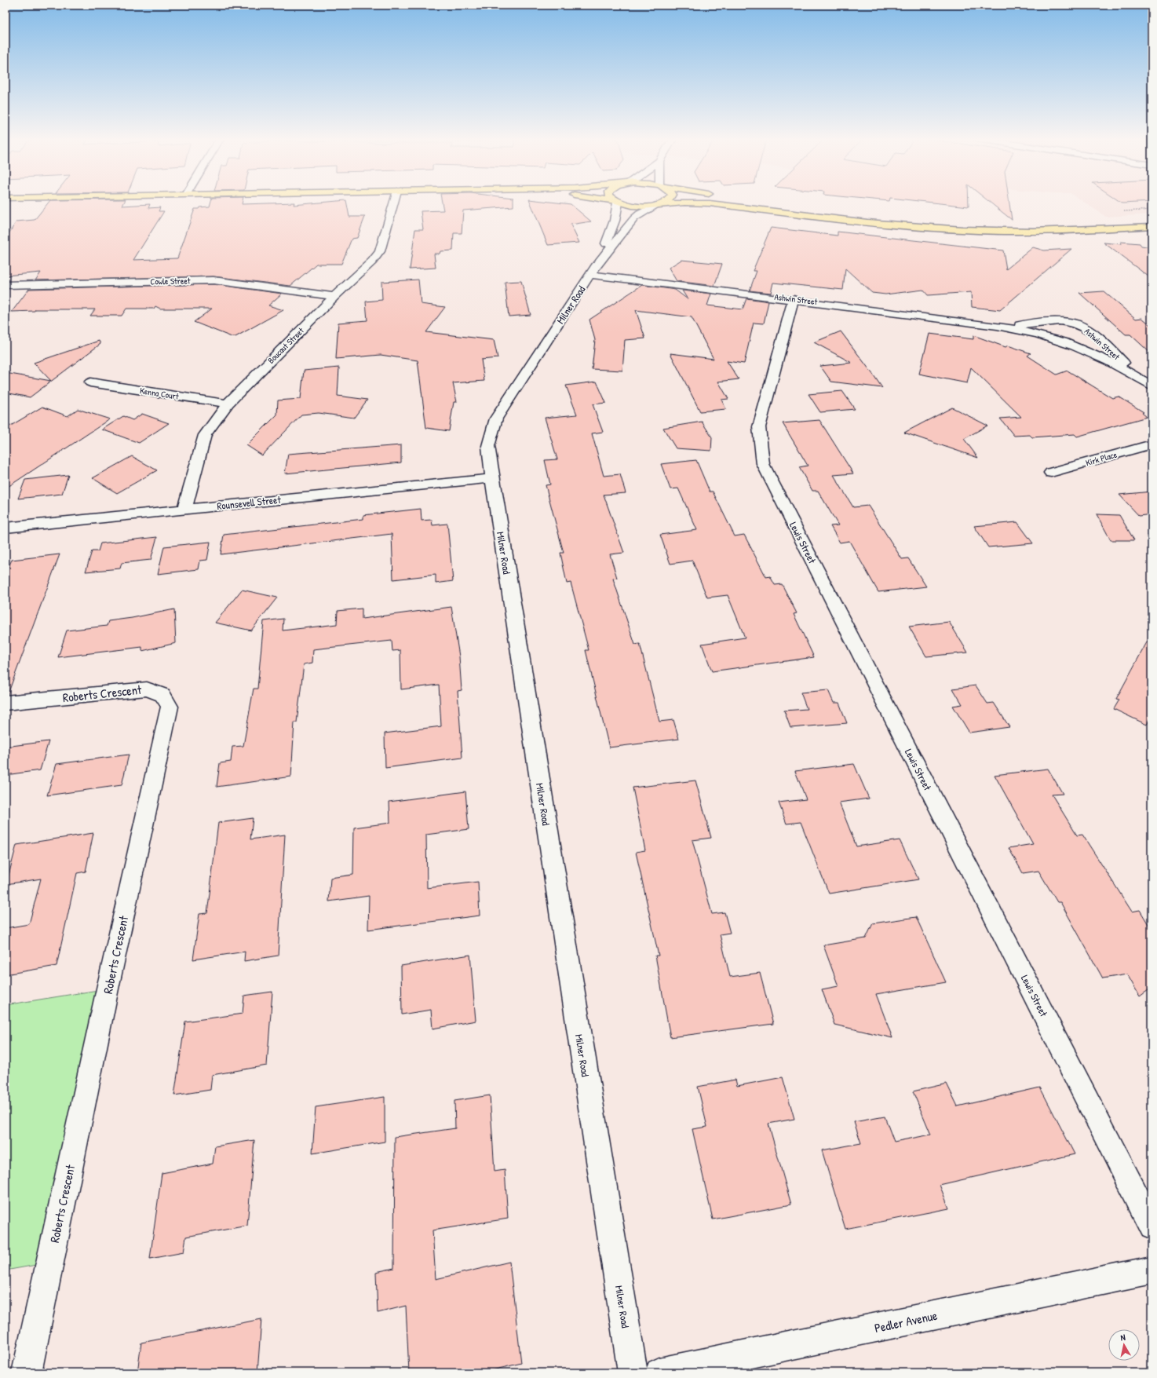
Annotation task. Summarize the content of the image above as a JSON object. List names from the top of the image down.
{
  "streets": {
    "street": [
      "Cowle Street",
      "Ashwin Street",
      "Milner Road",
      "Boucaut Street",
      "Kenna Court",
      "Kirk Place",
      "Rounsevell Street",
      "Lewis Street",
      "Roberts Crescent",
      "Pedler Avenue"
    ]
  },
  "crossings": [
    ["Cowle Street", "Boucaut Street"],
    ["Ashwin Street", "Milner Road"],
    ["Ashwin Street", "Lewis Street"],
    ["Milner Road", "Rounsevell Street"],
    ["Boucaut Street", "Kenna Court"],
    ["Boucaut Street", "Rounsevell Street"]
  ],
  "north": "top"
}
